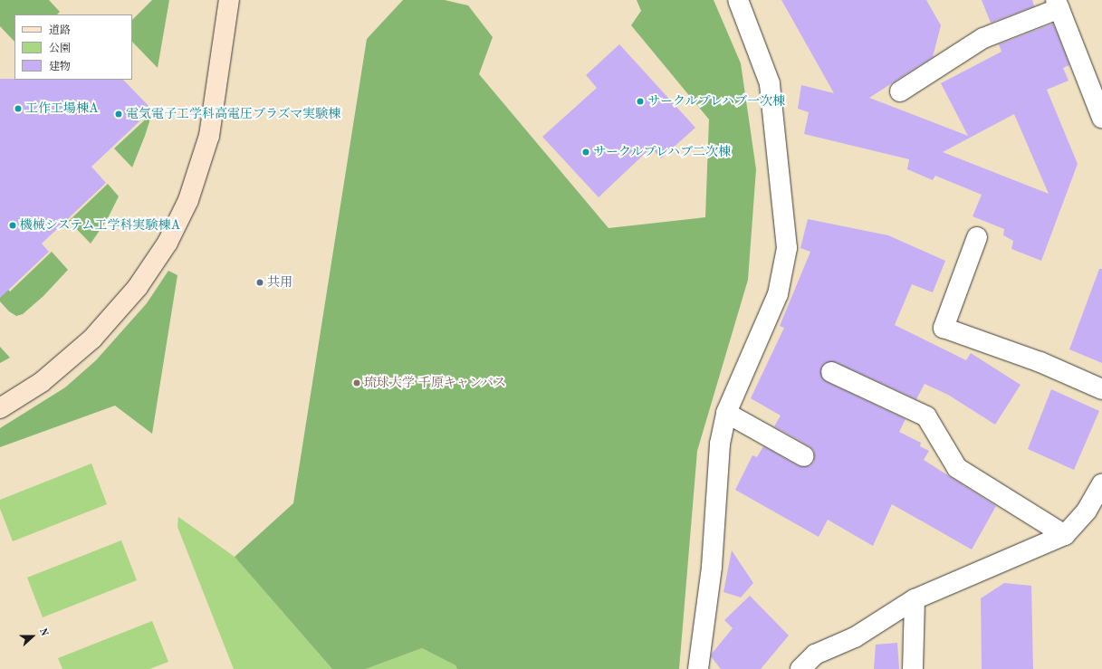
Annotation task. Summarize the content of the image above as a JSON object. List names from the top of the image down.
{
  "places": [
    "サークルプレハブ一次棟",
    "工作工場棟A",
    "電気電子工学科高電圧プラズマ実験棟",
    "サークルプレハブ二次棟",
    "機械システム工学科実験棟A",
    "共用",
    "琉球大学 千原キャンパス"
  ],
  "legend": ["道路", "公園", "建物"],
  "north": "right"
}
